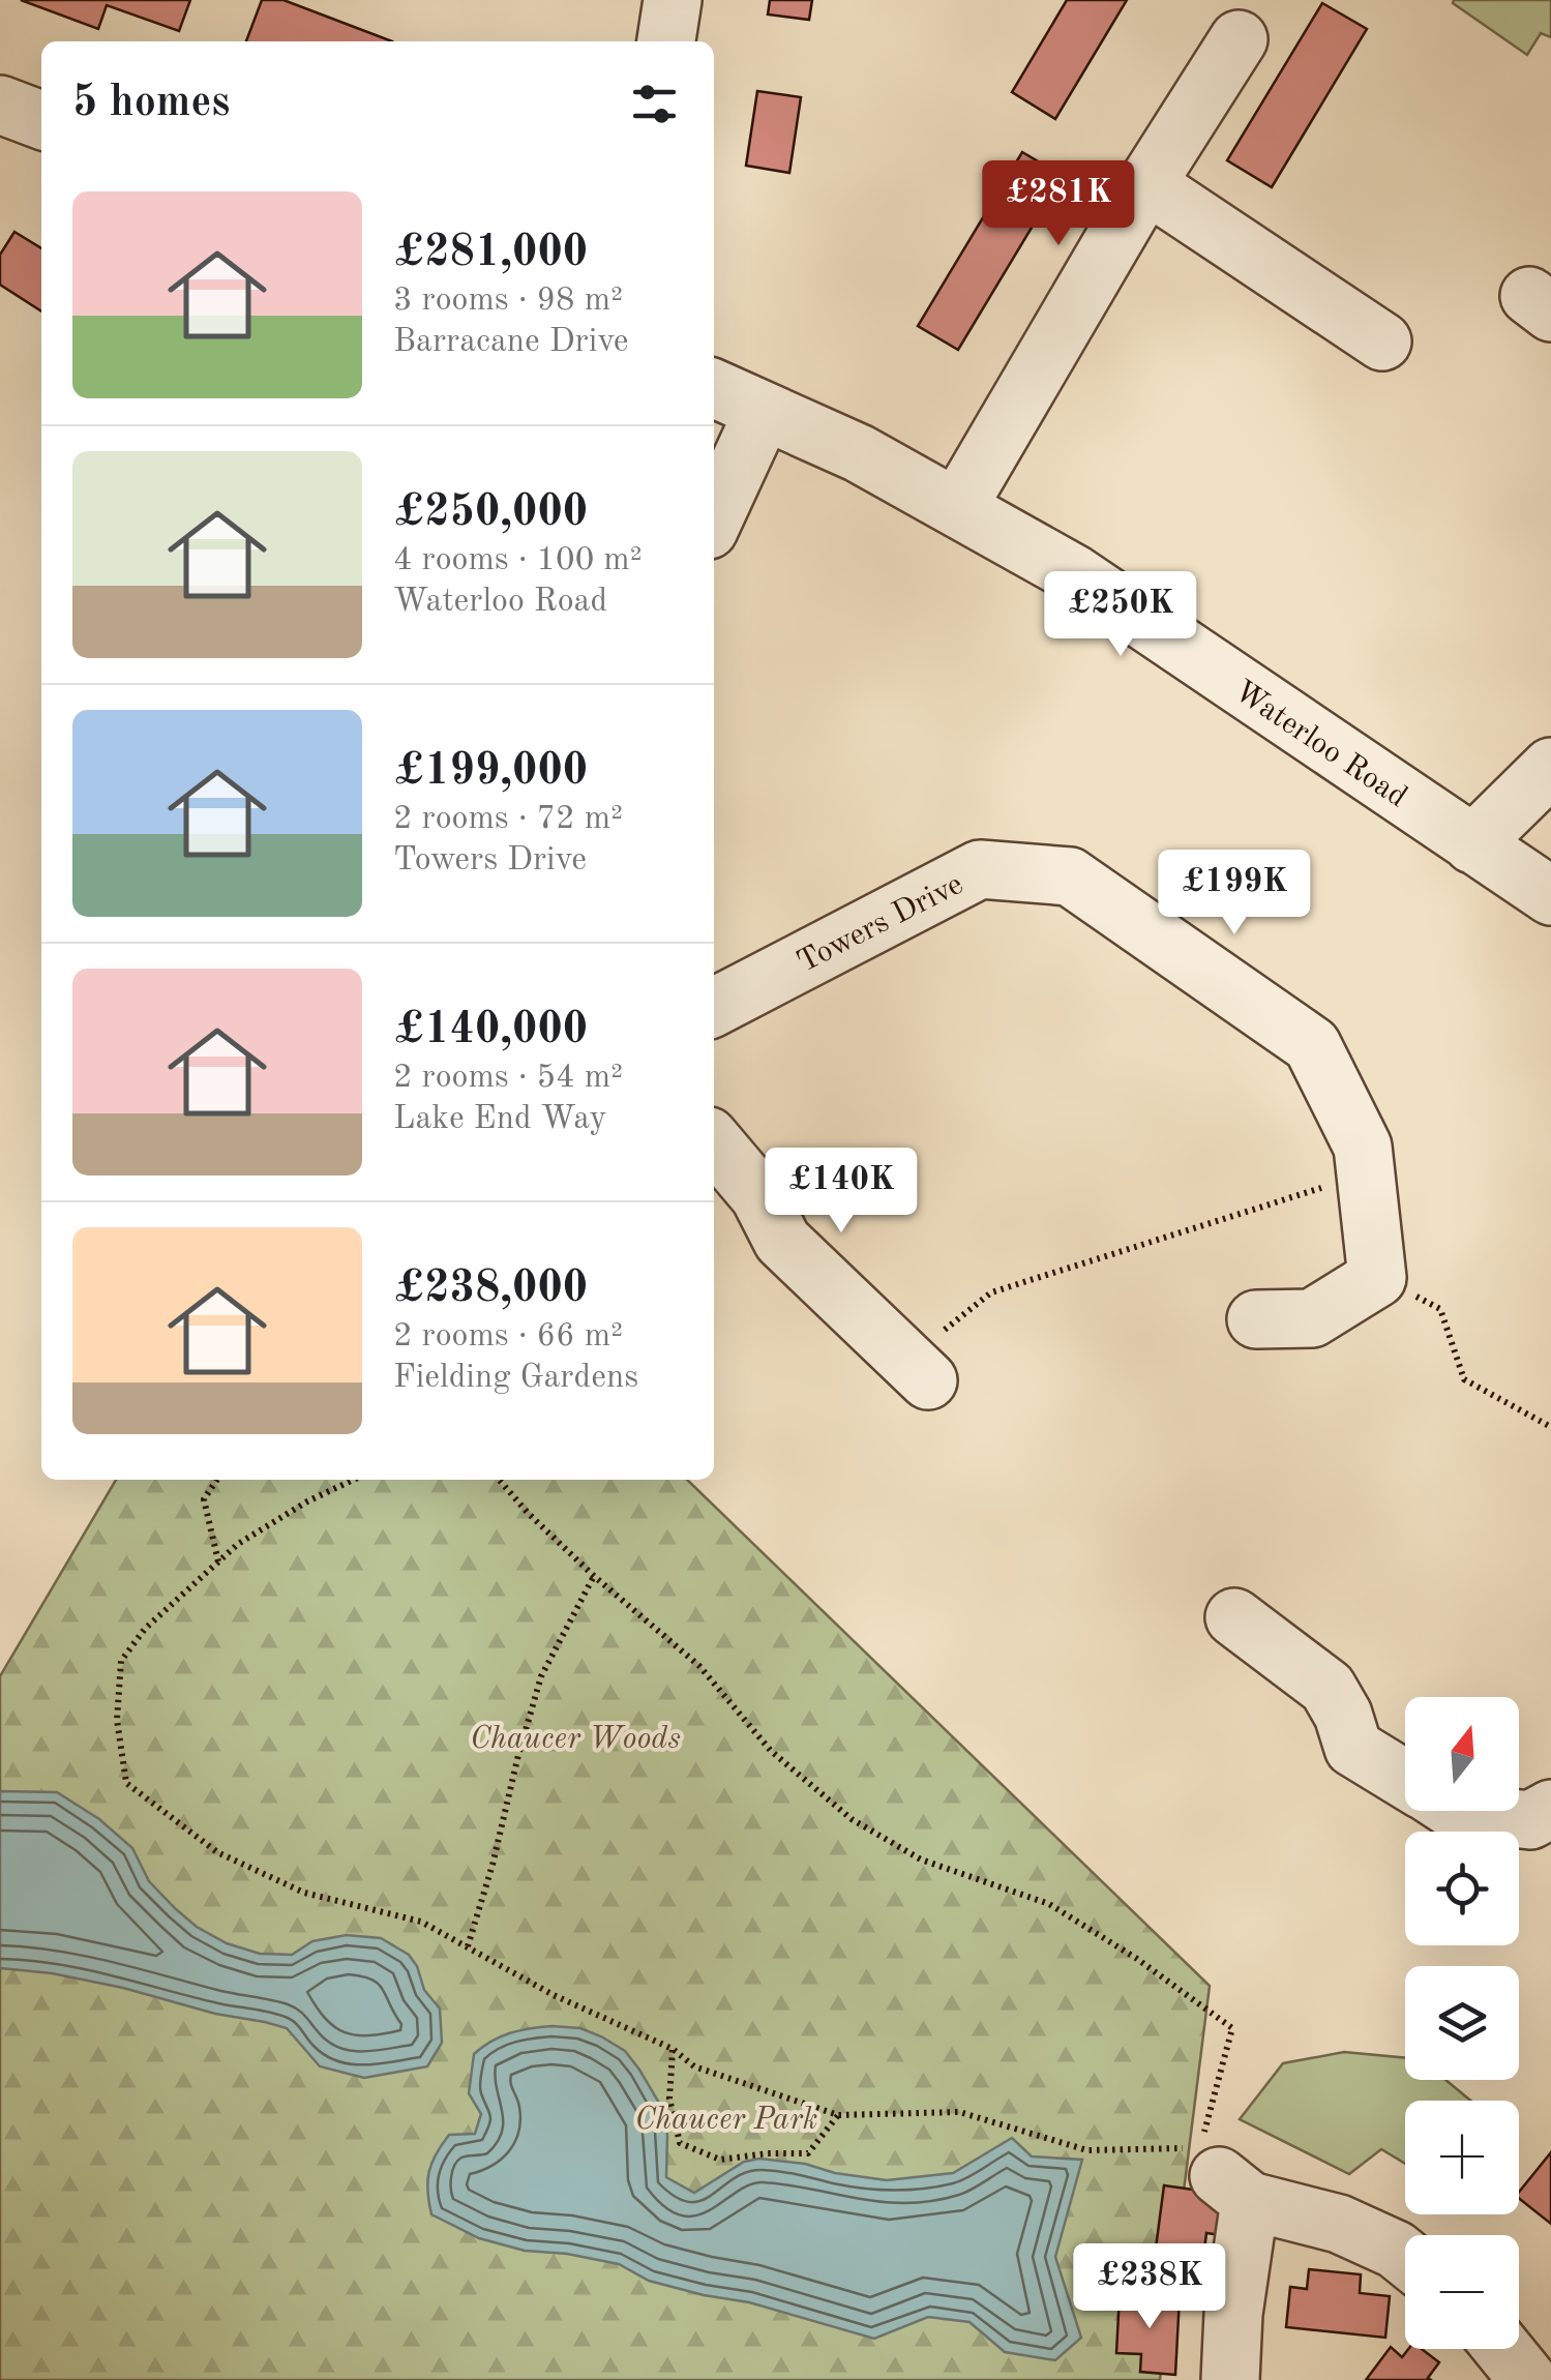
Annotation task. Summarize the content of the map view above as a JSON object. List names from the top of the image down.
{
  "streets": {
    "street": ["Waterloo Road", "Towers Drive"]
  },
  "parks": ["Chaucer Woods", "Chaucer Park"],
  "north": "top",
  "page": {
    "heading": "5 homes",
    "price": [
      "£281K",
      "£250K",
      "£199K",
      "£140K",
      "£238K"
    ],
    "list": [
      {
        "name": "£281,000",
        "note": "3 rooms · 98 m² · Barracane Drive"
      },
      {
        "name": "£250,000",
        "note": "4 rooms · 100 m² · Waterloo Road"
      },
      {
        "name": "£199,000",
        "note": "2 rooms · 72 m² · Towers Drive"
      },
      {
        "name": "£140,000",
        "note": "2 rooms · 54 m² · Lake End Way"
      },
      {
        "name": "£238,000",
        "note": "2 rooms · 66 m² · Fielding Gardens"
      }
    ],
    "map_buttons": ["+", "−"]
  }
}
